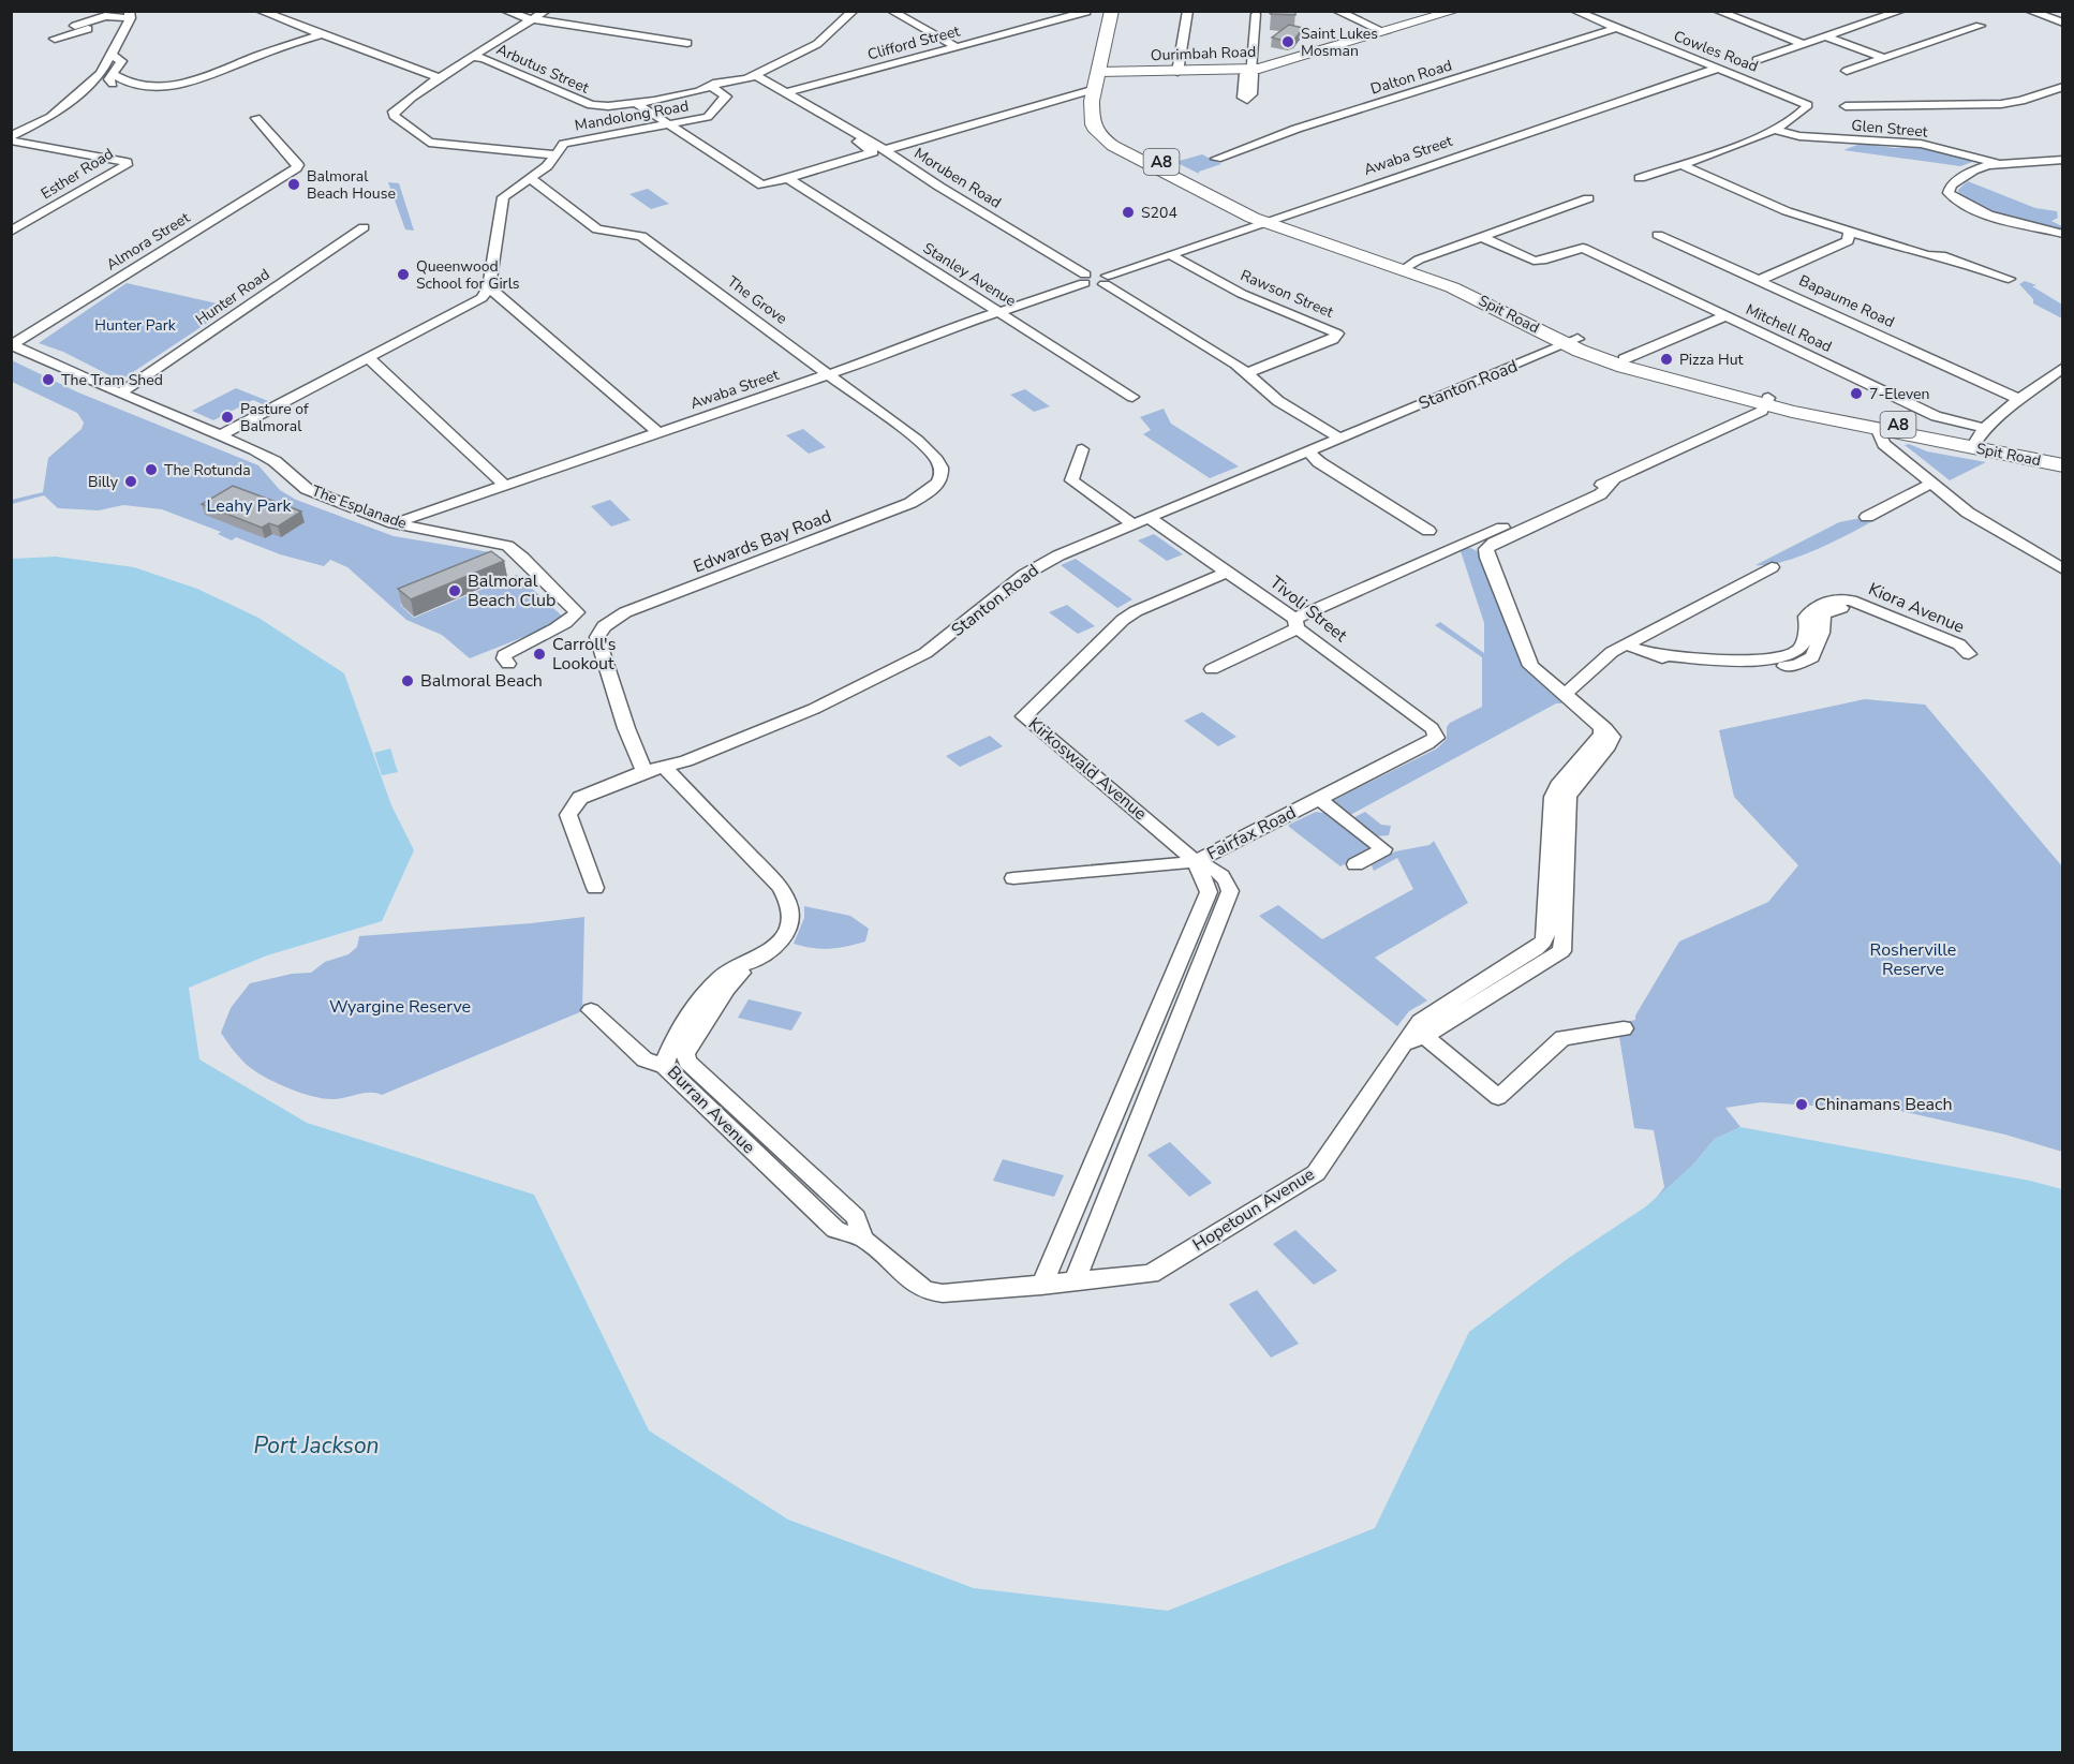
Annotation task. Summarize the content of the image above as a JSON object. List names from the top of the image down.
{
  "streets": {
    "highway": ["A8", "Spit Road"],
    "main road": ["Ourimbah Road"],
    "street": [
      "Clifford Street",
      "Cowles Road",
      "Arbutus Street",
      "Dalton Road",
      "Mandolong Road",
      "Glen Street",
      "Awaba Street",
      "Esther Road",
      "Moruben Road",
      "Almora Street",
      "Stanley Avenue",
      "Rawson Street",
      "Hunter Road",
      "The Grove",
      "Bapaume Road",
      "Mitchell Road",
      "Stanton Road",
      "The Esplanade",
      "Edwards Bay Road",
      "Kiora Avenue",
      "Tivoli Street",
      "Kirkoswald Avenue",
      "Fairfax Road",
      "Burran Avenue",
      "Hopetoun Avenue"
    ]
  },
  "crossings": [
    ["Clifford Street", "Moruben Road"],
    ["Cowles Road", "Dalton Road"],
    ["Cowles Road", "Glen Street"],
    ["Cowles Road", "Awaba Street"],
    ["Ourimbah Road", "Spit Road"],
    ["Arbutus Street", "Mandolong Road"],
    ["Mandolong Road", "The Grove"],
    ["Awaba Street", "Moruben Road"],
    ["Awaba Street", "Stanley Avenue"],
    ["Awaba Street", "Rawson Street"],
    ["Awaba Street", "The Grove"],
    ["Awaba Street", "Spit Road"],
    ["Awaba Street", "The Esplanade"],
    ["Moruben Road", "Stanley Avenue"],
    ["Almora Street", "The Esplanade"],
    ["Hunter Road", "The Esplanade"],
    ["The Grove", "Edwards Bay Road"],
    ["Spit Road", "Mitchell Road"],
    ["Spit Road", "Stanton Road"],
    ["Stanton Road", "Edwards Bay Road"],
    ["Stanton Road", "Tivoli Street"],
    ["Stanton Road", "Burran Avenue"],
    ["Tivoli Street", "Kirkoswald Avenue"],
    ["Tivoli Street", "Fairfax Road"],
    ["Kirkoswald Avenue", "Fairfax Road"],
    ["Kirkoswald Avenue", "Burran Avenue"],
    ["Kirkoswald Avenue", "Hopetoun Avenue"],
    ["Burran Avenue", "Hopetoun Avenue"]
  ],
  "water": ["Port Jackson"],
  "parks": [
    "Hunter Park",
    "Leahy Park",
    "Rosherville Reserve",
    "Wyargine Reserve"
  ],
  "places": [
    "Saint Lukes Mosman",
    "Balmoral Beach House",
    "S204",
    "Queenwood School for Girls",
    "Pizza Hut",
    "The Tram Shed",
    "7-Eleven",
    "Pasture of Balmoral",
    "The Rotunda",
    "Billy",
    "Balmoral Beach Club",
    "Carroll's Lookout",
    "Balmoral Beach",
    "Chinamans Beach"
  ]
}
